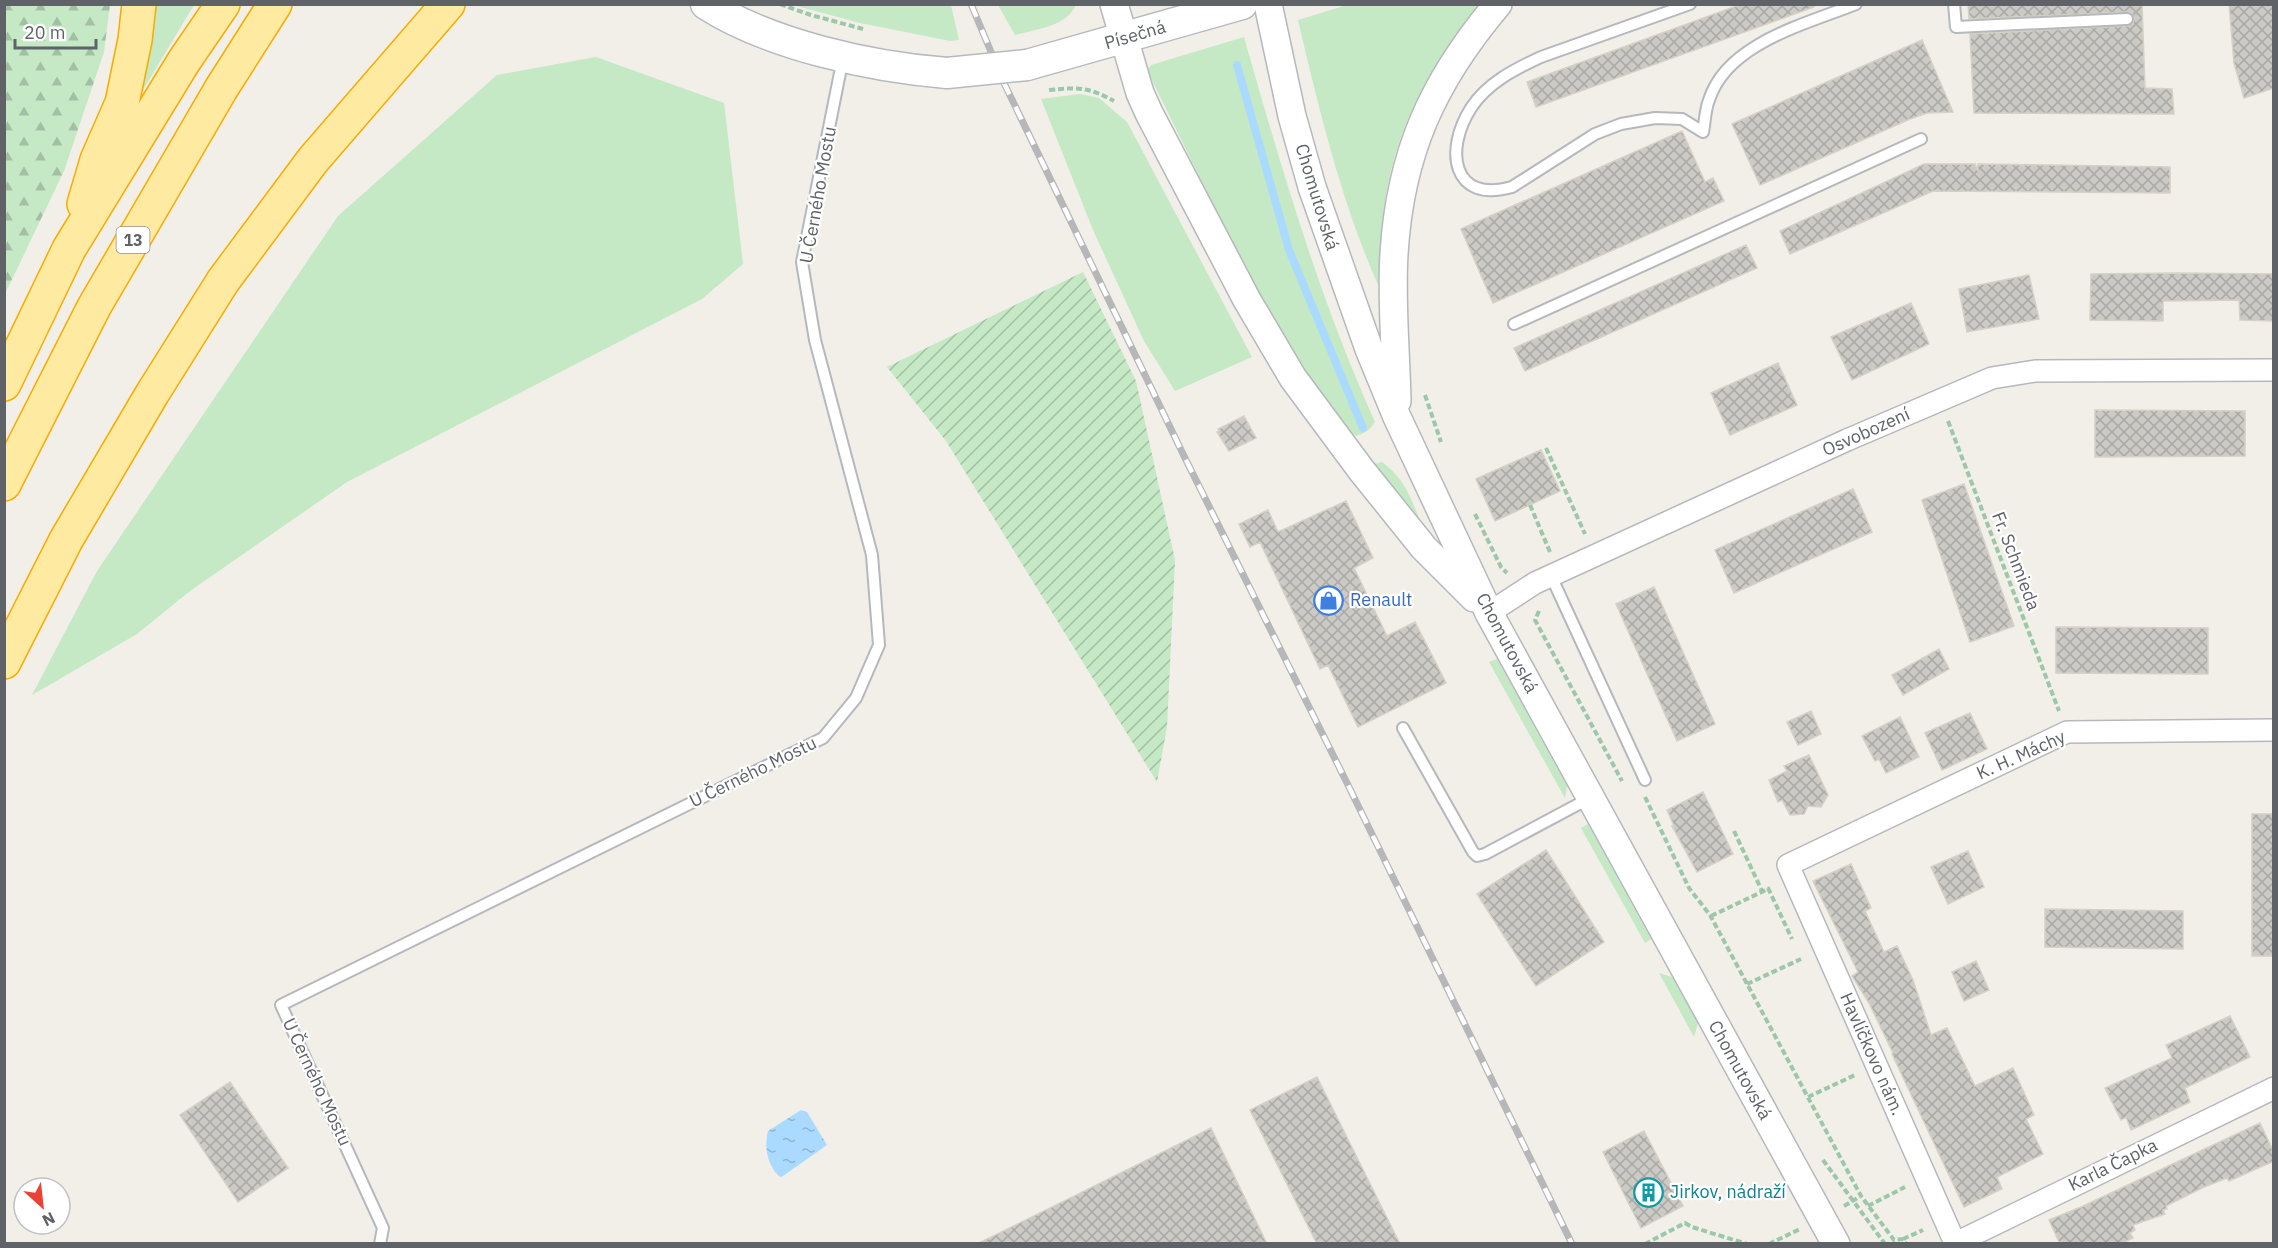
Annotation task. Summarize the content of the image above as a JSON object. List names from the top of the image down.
{
  "streets": {
    "highway": ["13"],
    "main road": ["Písečná"],
    "street": [
      "Chomutovská",
      "Osvobození",
      "K. H. Máchy",
      "Havlíčkovo nám.",
      "Karla Čapka"
    ],
    "lane": ["U Černého Mostu"],
    "path": ["Fr. Schmieda"]
  },
  "crossings": [
    ["Písečná", "U Černého Mostu"],
    ["Chomutovská", "Osvobození"],
    ["Osvobození", "Fr. Schmieda"],
    ["Fr. Schmieda", "K. H. Máchy"],
    ["K. H. Máchy", "Havlíčkovo nám."],
    ["Havlíčkovo nám.", "Karla Čapka"]
  ],
  "places": {
    "shop": ["Renault"],
    "building": ["Jirkov, nádraží"]
  },
  "scale_bar": "20 m",
  "north": "bottom right"
}
